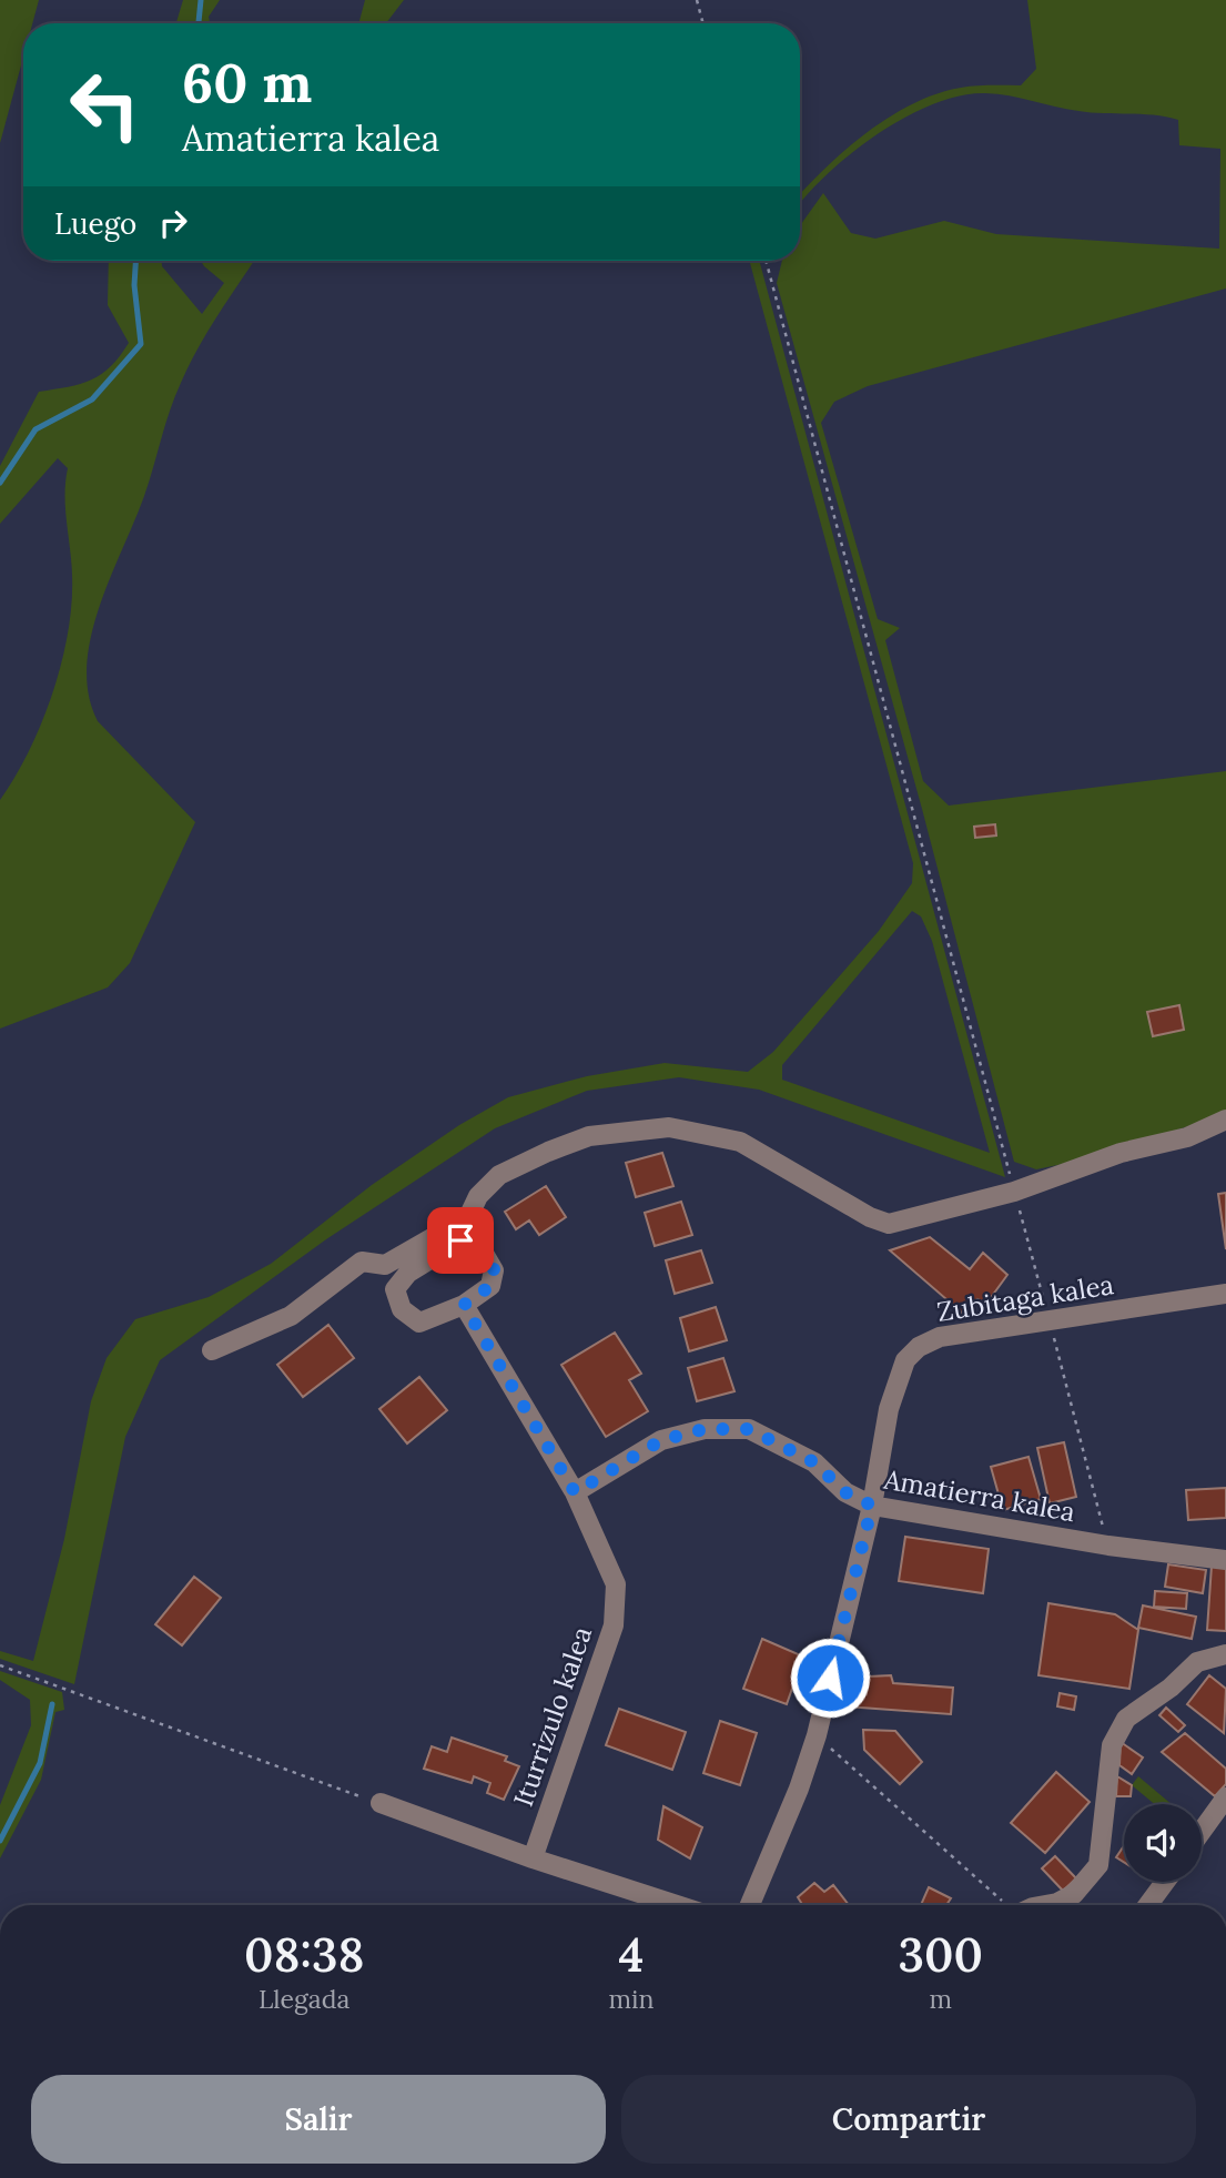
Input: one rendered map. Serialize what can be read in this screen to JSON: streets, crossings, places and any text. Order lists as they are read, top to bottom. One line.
{"streets":{"street":["Zubitaga kalea","Amatierra kalea","Iturrizulo kalea"]},"crossings":[["Zubitaga kalea","Amatierra kalea"],["Amatierra kalea","Iturrizulo kalea"]],"page":{"turn":["60 m","Amatierra kalea"],"then":"Luego","eta":["08:38","Llegada","4","min","300","m"],"buttons":["Salir","Compartir"]}}
